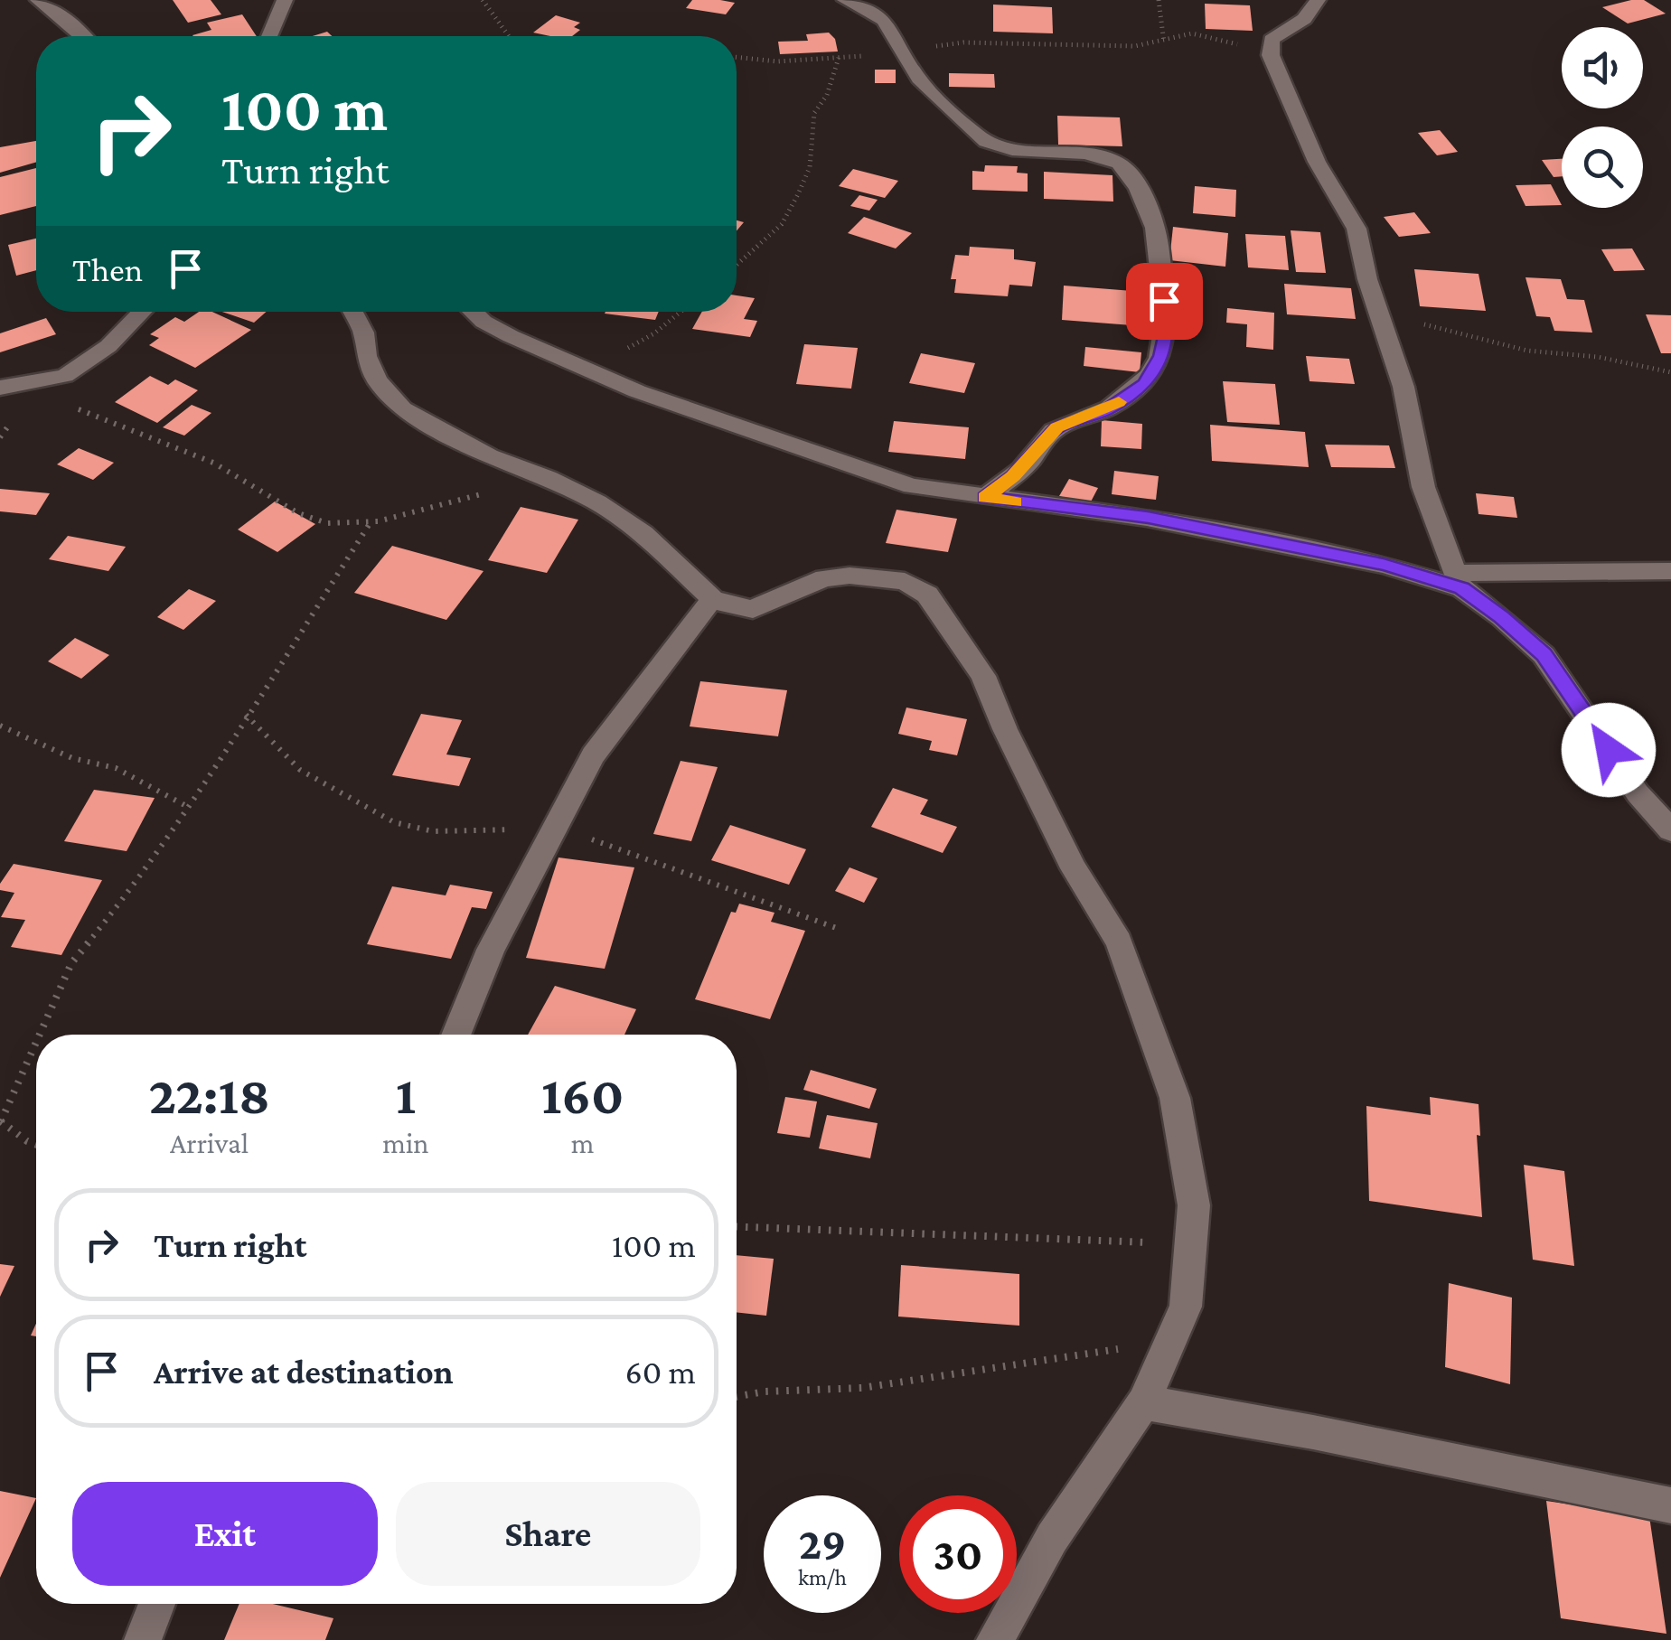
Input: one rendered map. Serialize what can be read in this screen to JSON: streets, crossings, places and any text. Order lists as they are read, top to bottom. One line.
{"page":{"turn":["100 m","Turn right"],"then":"Then","eta":["22:18","Arrival","1","min","160","m"],"list":[{"name":"Turn right","value":"100 m"},{"name":"Arrive at destination","value":"60 m"}],"buttons":["Exit","Share"],"speed":"29 km/h","limit":"30"}}
